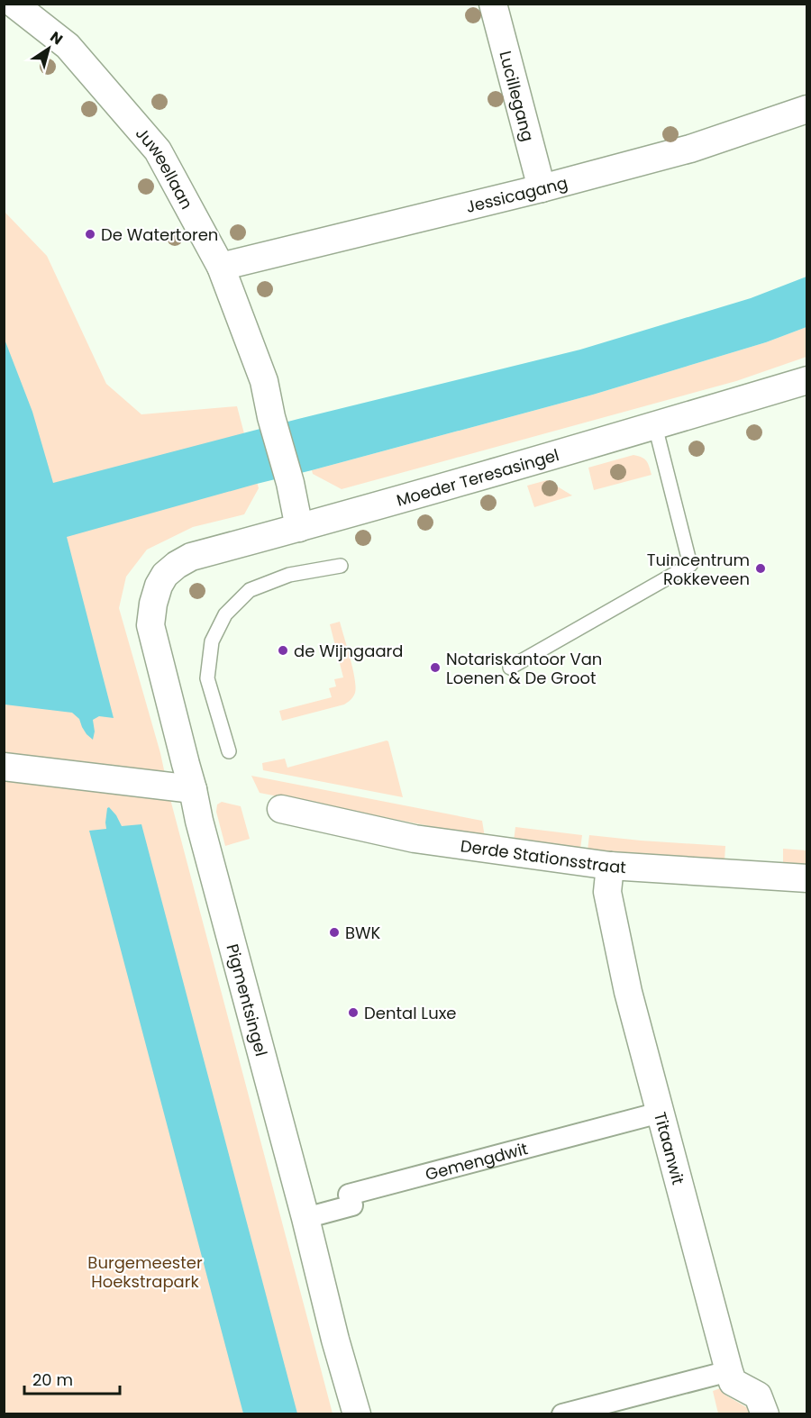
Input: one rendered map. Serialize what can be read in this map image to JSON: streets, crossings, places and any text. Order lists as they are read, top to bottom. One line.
{"streets":{"street":["Lucillegang","Juweellaan","Jessicagang","Moeder Teresasingel","Derde Stationsstraat","Pigmentsingel","Titaanwit","Gemengdwit"]},"crossings":[["Lucillegang","Jessicagang"],["Juweellaan","Jessicagang"],["Juweellaan","Moeder Teresasingel"],["Moeder Teresasingel","Pigmentsingel"],["Derde Stationsstraat","Titaanwit"],["Pigmentsingel","Gemengdwit"],["Titaanwit","Gemengdwit"]],"parks":["Burgemeester Hoekstrapark"],"places":["De Watertoren","Tuincentrum Rokkeveen","de Wijngaard","Notariskantoor Van Loenen & De Groot","BWK","Dental Luxe"],"scale_bar":"20 m","north":"top right"}
